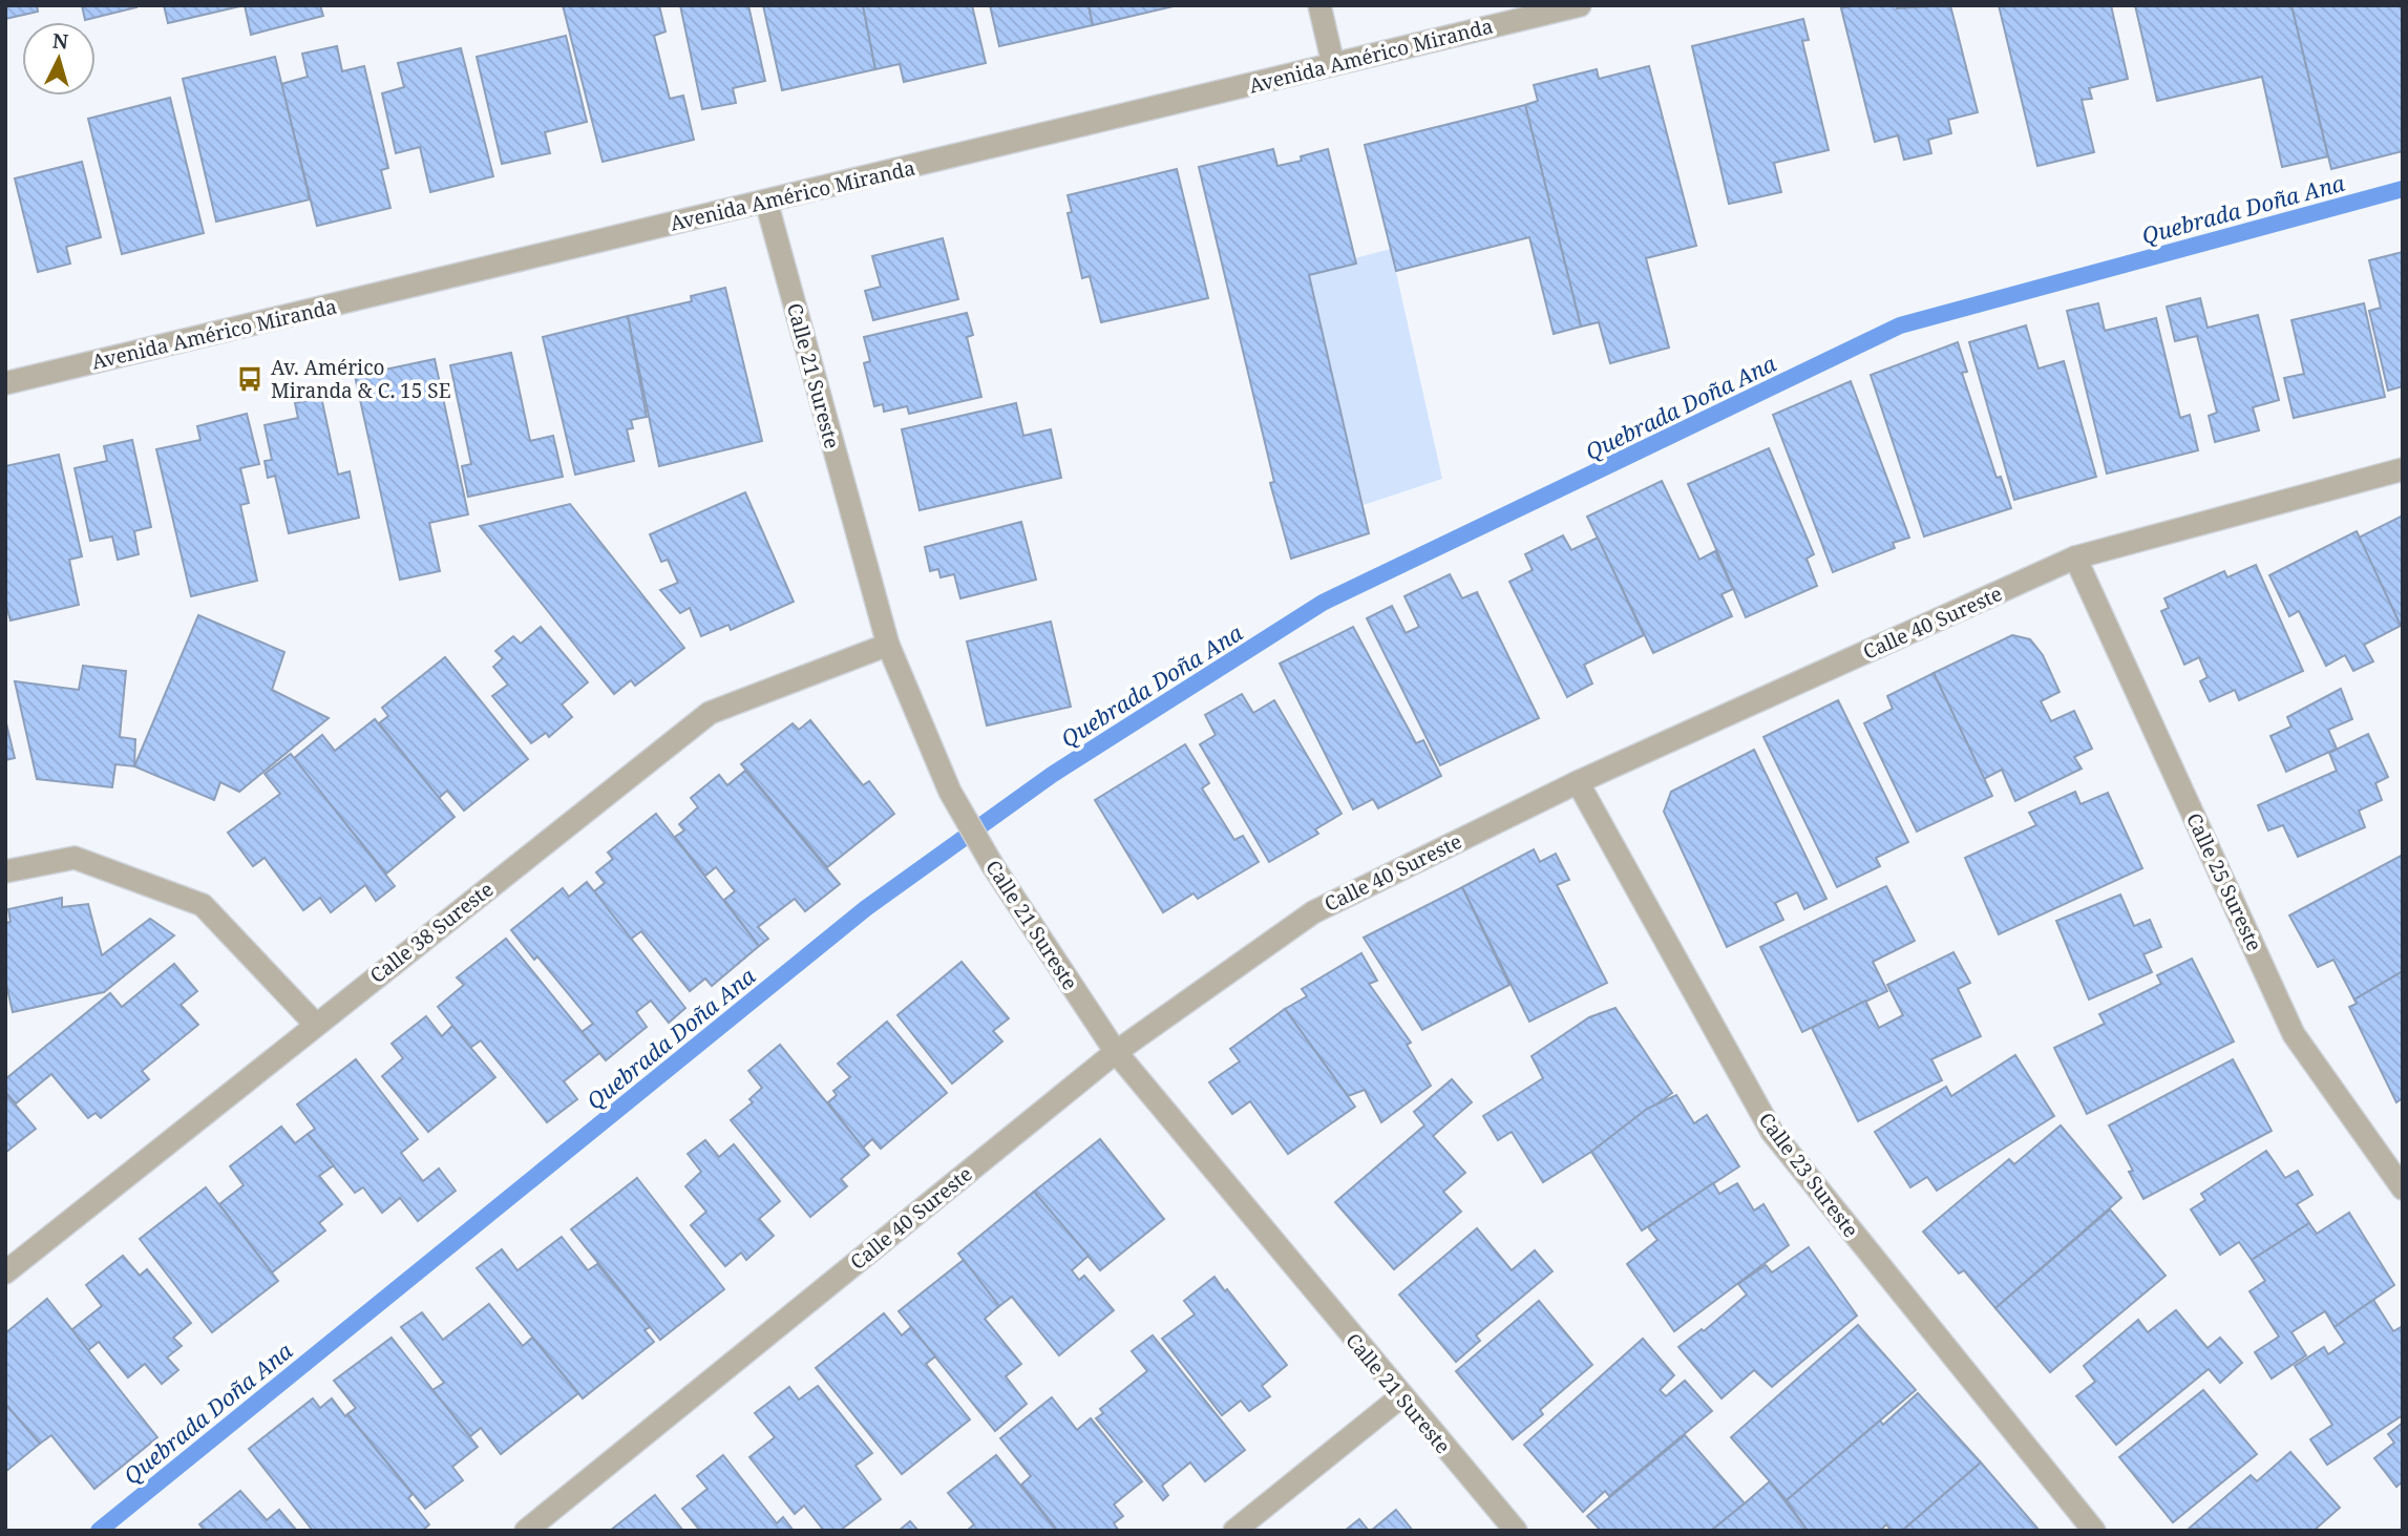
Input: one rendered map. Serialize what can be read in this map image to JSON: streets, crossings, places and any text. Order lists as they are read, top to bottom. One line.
{"streets":{"street":["Avenida Américo Miranda","Calle 21 Sureste","Calle 40 Sureste","Calle 25 Sureste","Calle 38 Sureste","Calle 23 Sureste"]},"crossings":[["Avenida Américo Miranda","Calle 21 Sureste"],["Calle 21 Sureste","Calle 40 Sureste"],["Calle 21 Sureste","Calle 38 Sureste"],["Calle 40 Sureste","Calle 25 Sureste"],["Calle 40 Sureste","Calle 23 Sureste"]],"water":["Quebrada Doña Ana"],"places":{"bus stop":["Av. Américo Miranda & C. 15 SE"]},"north":"top"}
